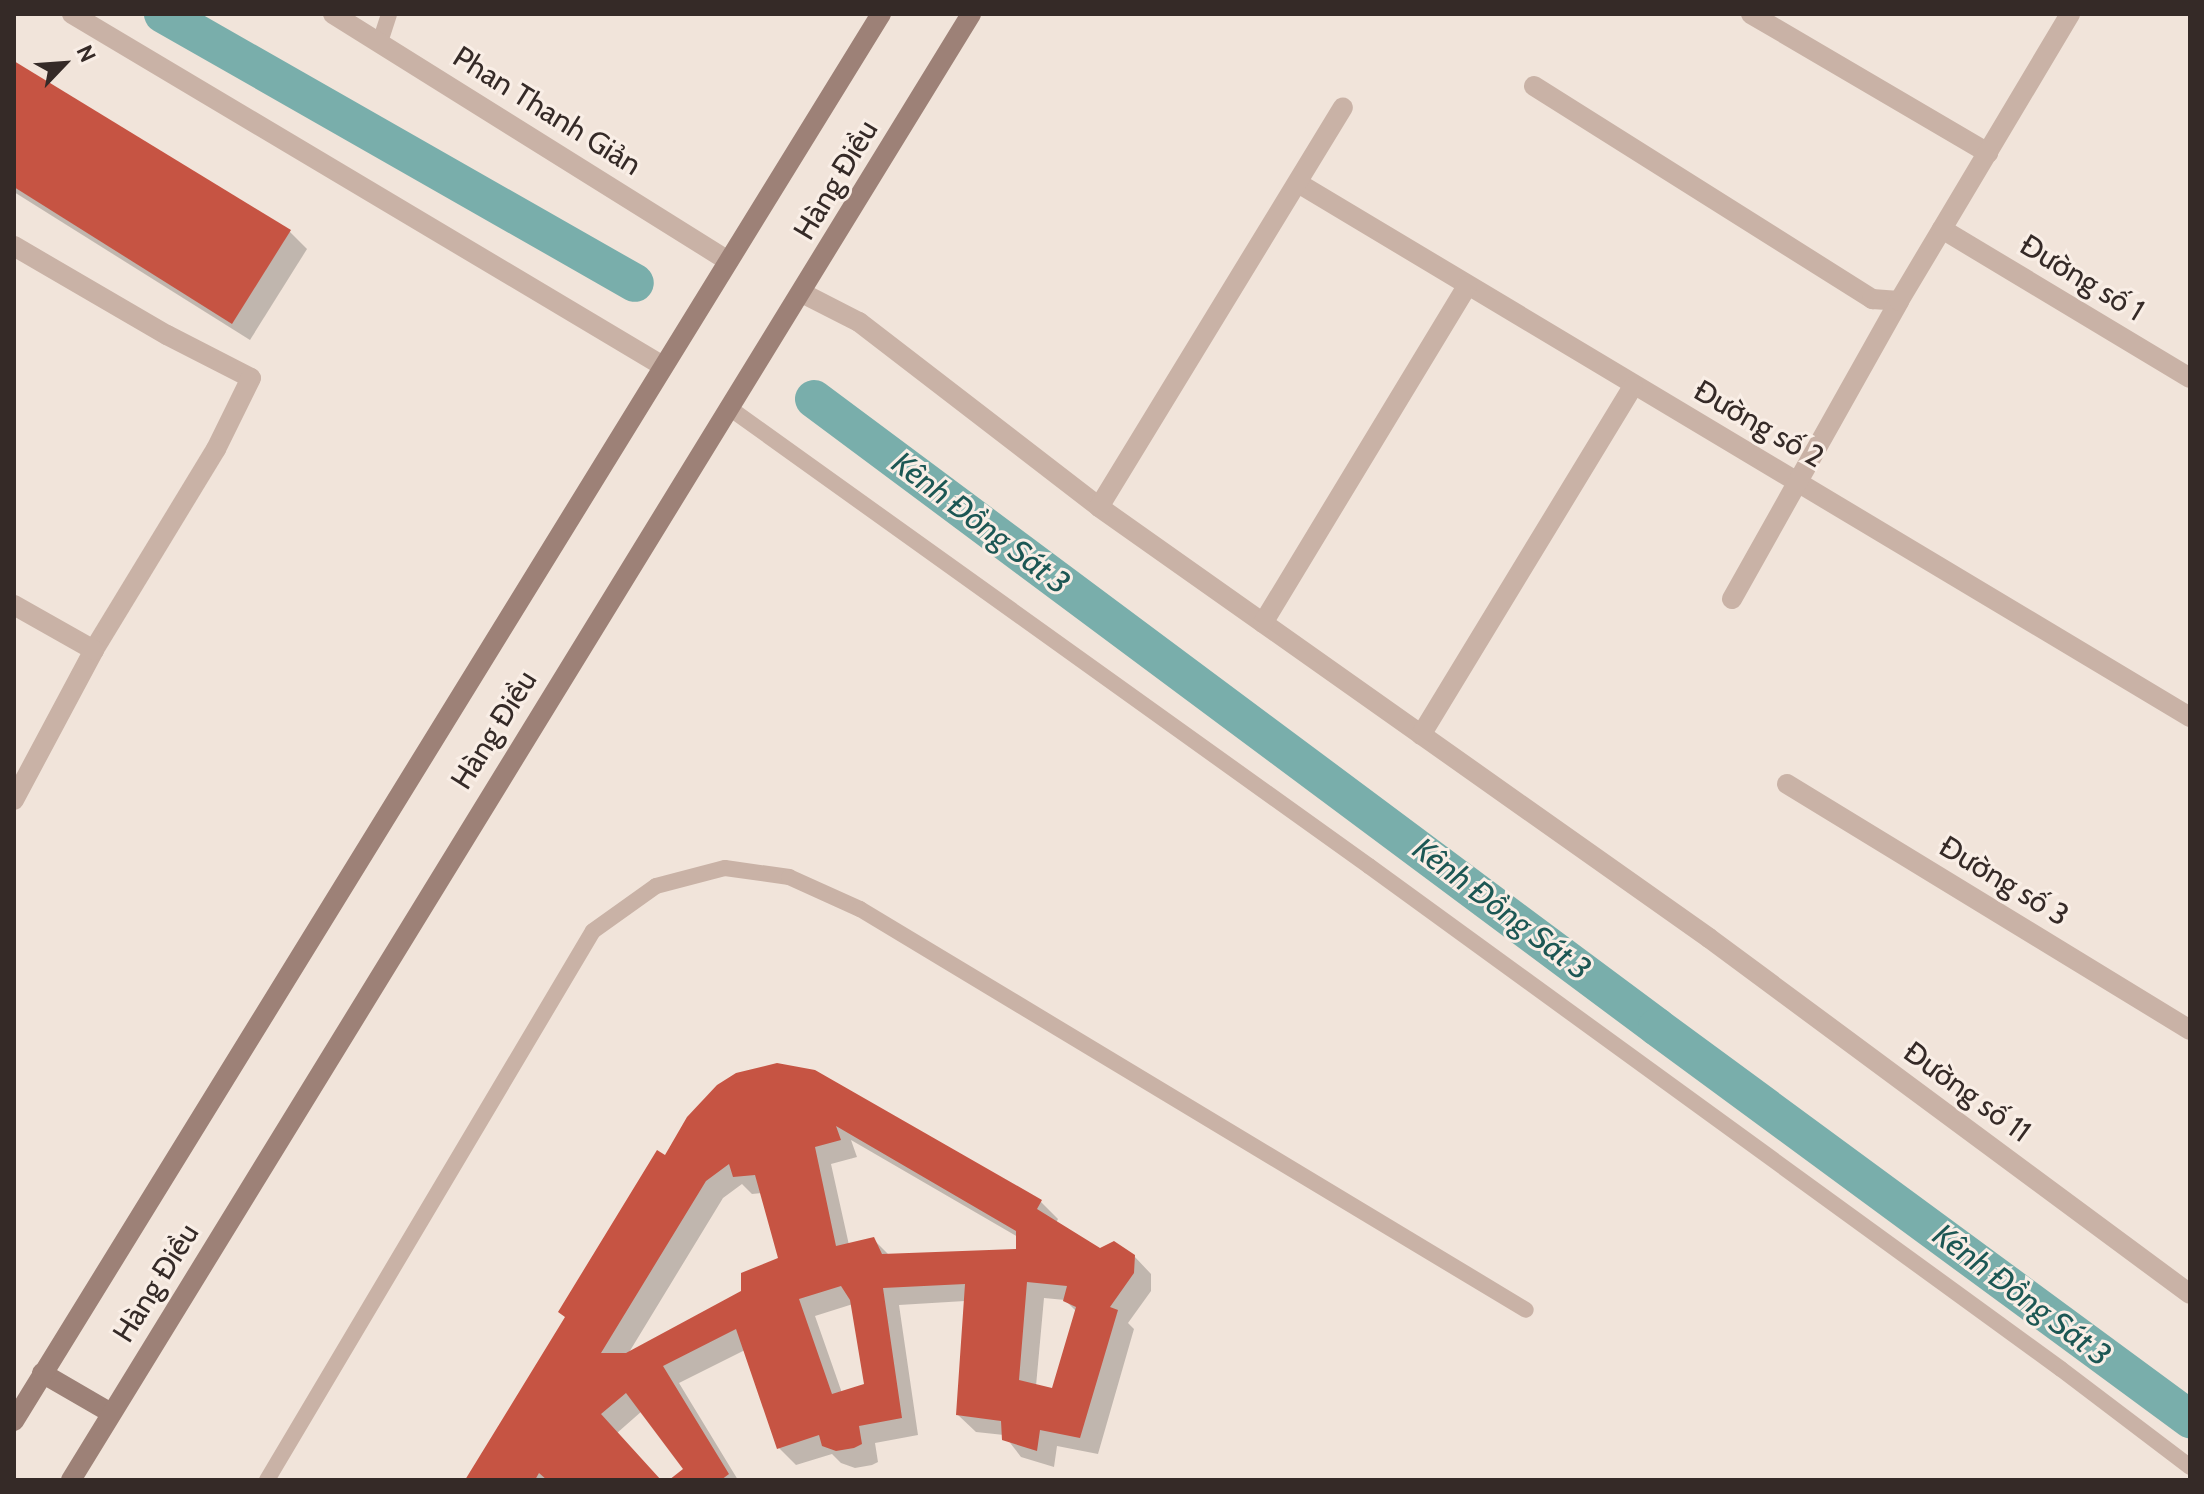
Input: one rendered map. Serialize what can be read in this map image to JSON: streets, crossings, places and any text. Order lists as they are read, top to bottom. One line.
{"streets":{"main road":["Hàng Điều"],"street":["Phan Thanh Giản","Đường số 1","Đường số 2","Đường số 3","Đường số 11"]},"crossings":[["Phan Thanh Giản","Hàng Điều"],["Hàng Điều","Đường số 11"]],"water":["Kênh Đồng Sát 3"],"north":"top right"}
